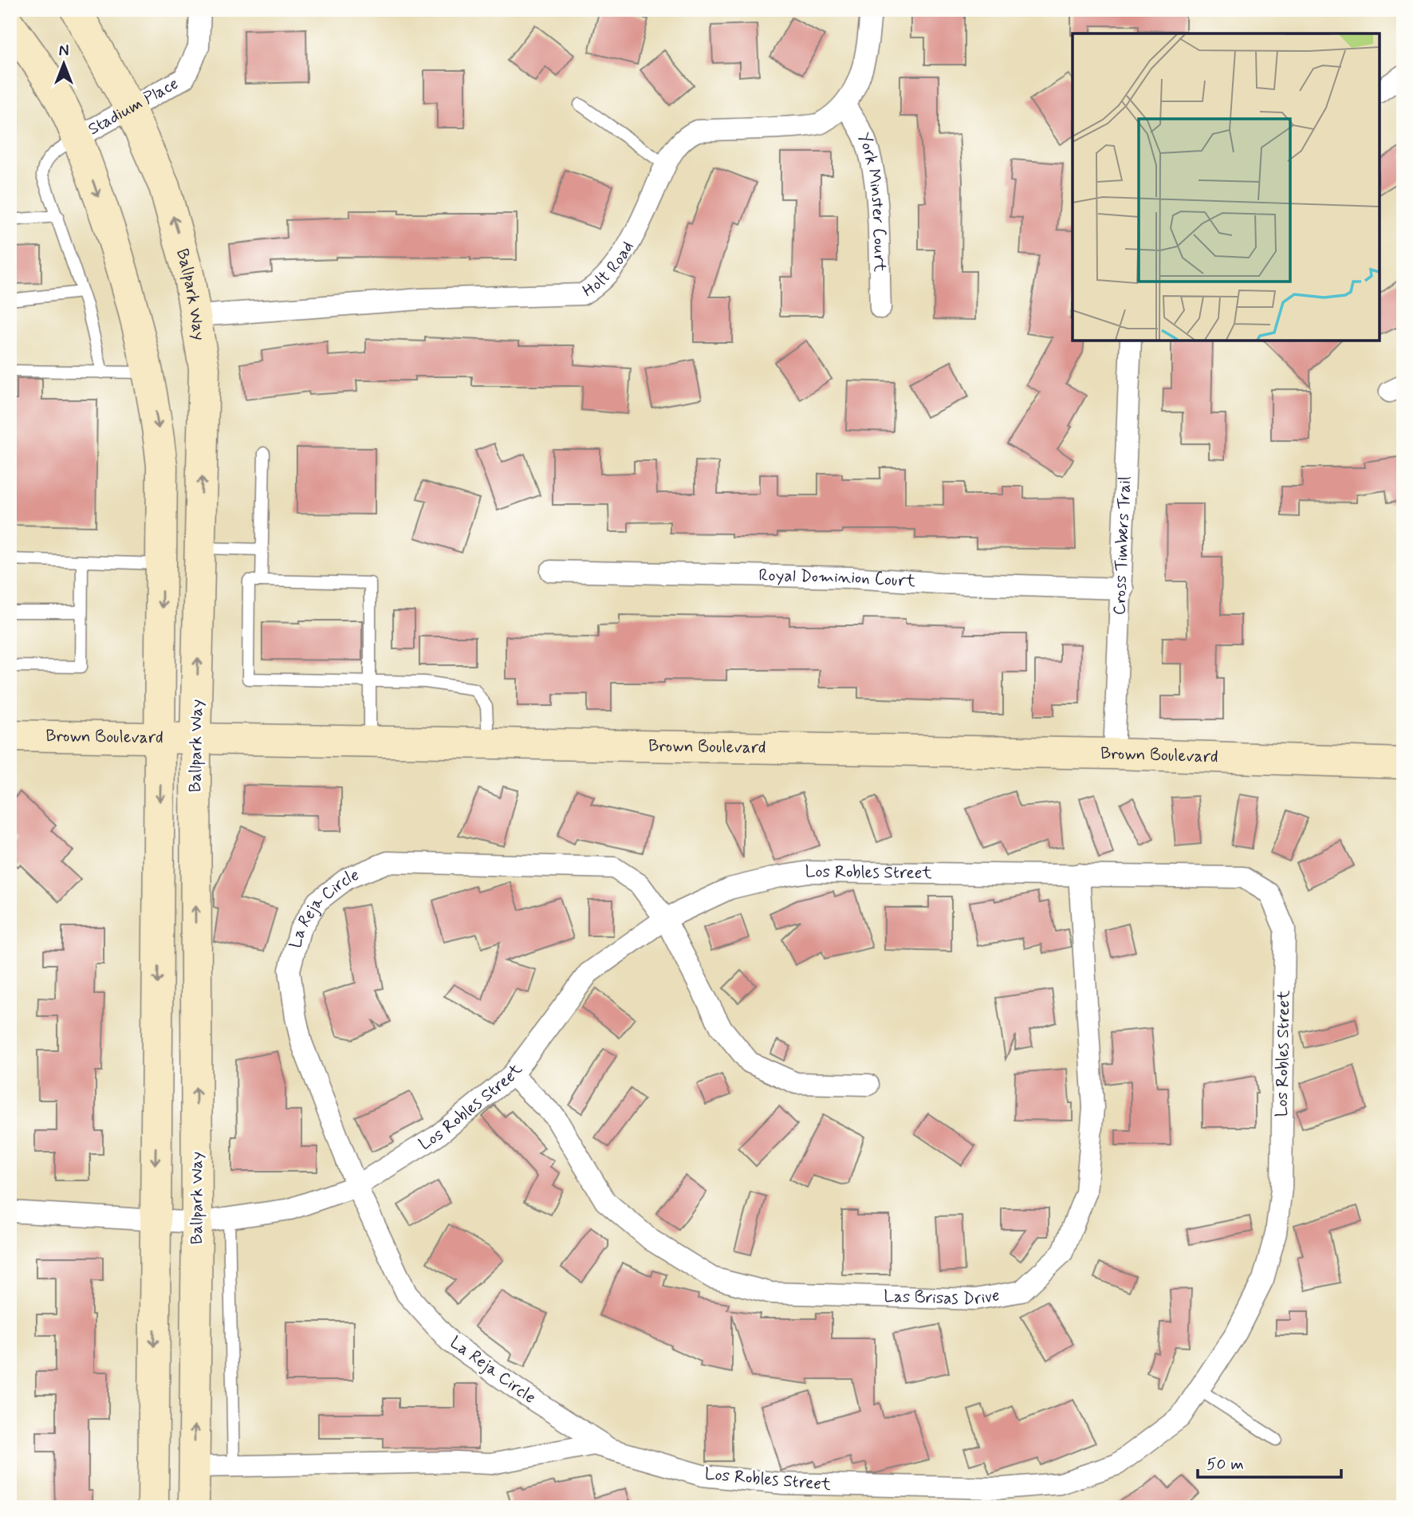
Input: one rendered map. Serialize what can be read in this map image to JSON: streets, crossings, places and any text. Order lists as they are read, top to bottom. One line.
{"streets":{"main road":["Ballpark Way","Brown Boulevard"],"street":["Stadium Place","York Minster Court","Holt Road","Cross Timbers Trail","Royal Dominion Court","Los Robles Street","La Reja Circle","Las Brisas Drive"]},"crossings":[["Stadium Place","Ballpark Way"],["York Minster Court","Holt Road"],["Holt Road","Ballpark Way"],["Ballpark Way","Brown Boulevard"],["Ballpark Way","Los Robles Street"],["Cross Timbers Trail","Royal Dominion Court"],["Cross Timbers Trail","Brown Boulevard"],["Los Robles Street","La Reja Circle"],["Los Robles Street","Las Brisas Drive"]],"scale_bar":"50 m","north":"top"}
